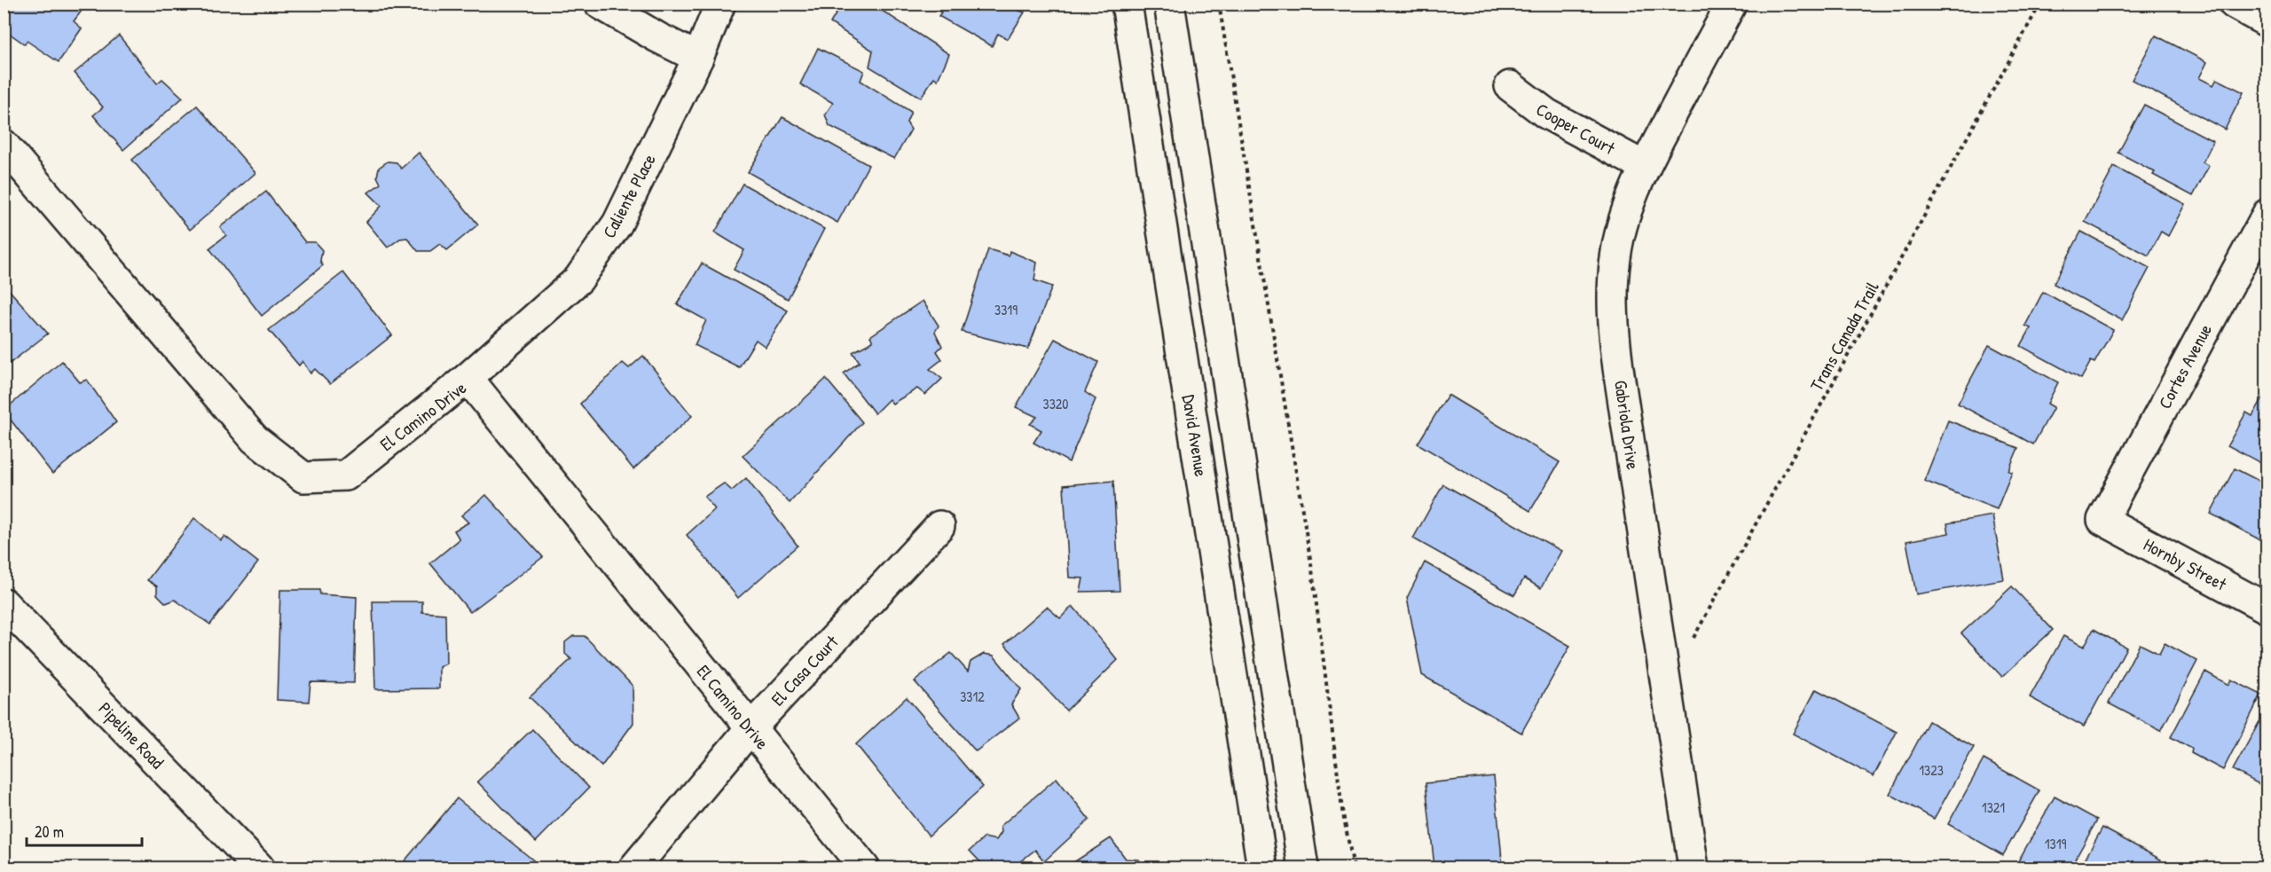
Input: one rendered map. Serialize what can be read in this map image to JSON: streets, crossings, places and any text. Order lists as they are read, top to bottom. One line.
{"streets":{"street":["Cooper Court","Caliente Place","Cortes Avenue","El Camino Drive","Gabriola Drive","David Avenue","Hornby Street","El Casa Court","Pipeline Road"],"path":["Trans Canada Trail"]},"crossings":[["Cooper Court","Gabriola Drive"],["Caliente Place","El Camino Drive"],["Trans Canada Trail","Gabriola Drive"],["Cortes Avenue","Hornby Street"],["El Camino Drive","El Casa Court"]],"house_numbers":["3319","3320","3312","1323","1321","1319"],"scale_bar":"20 m"}
